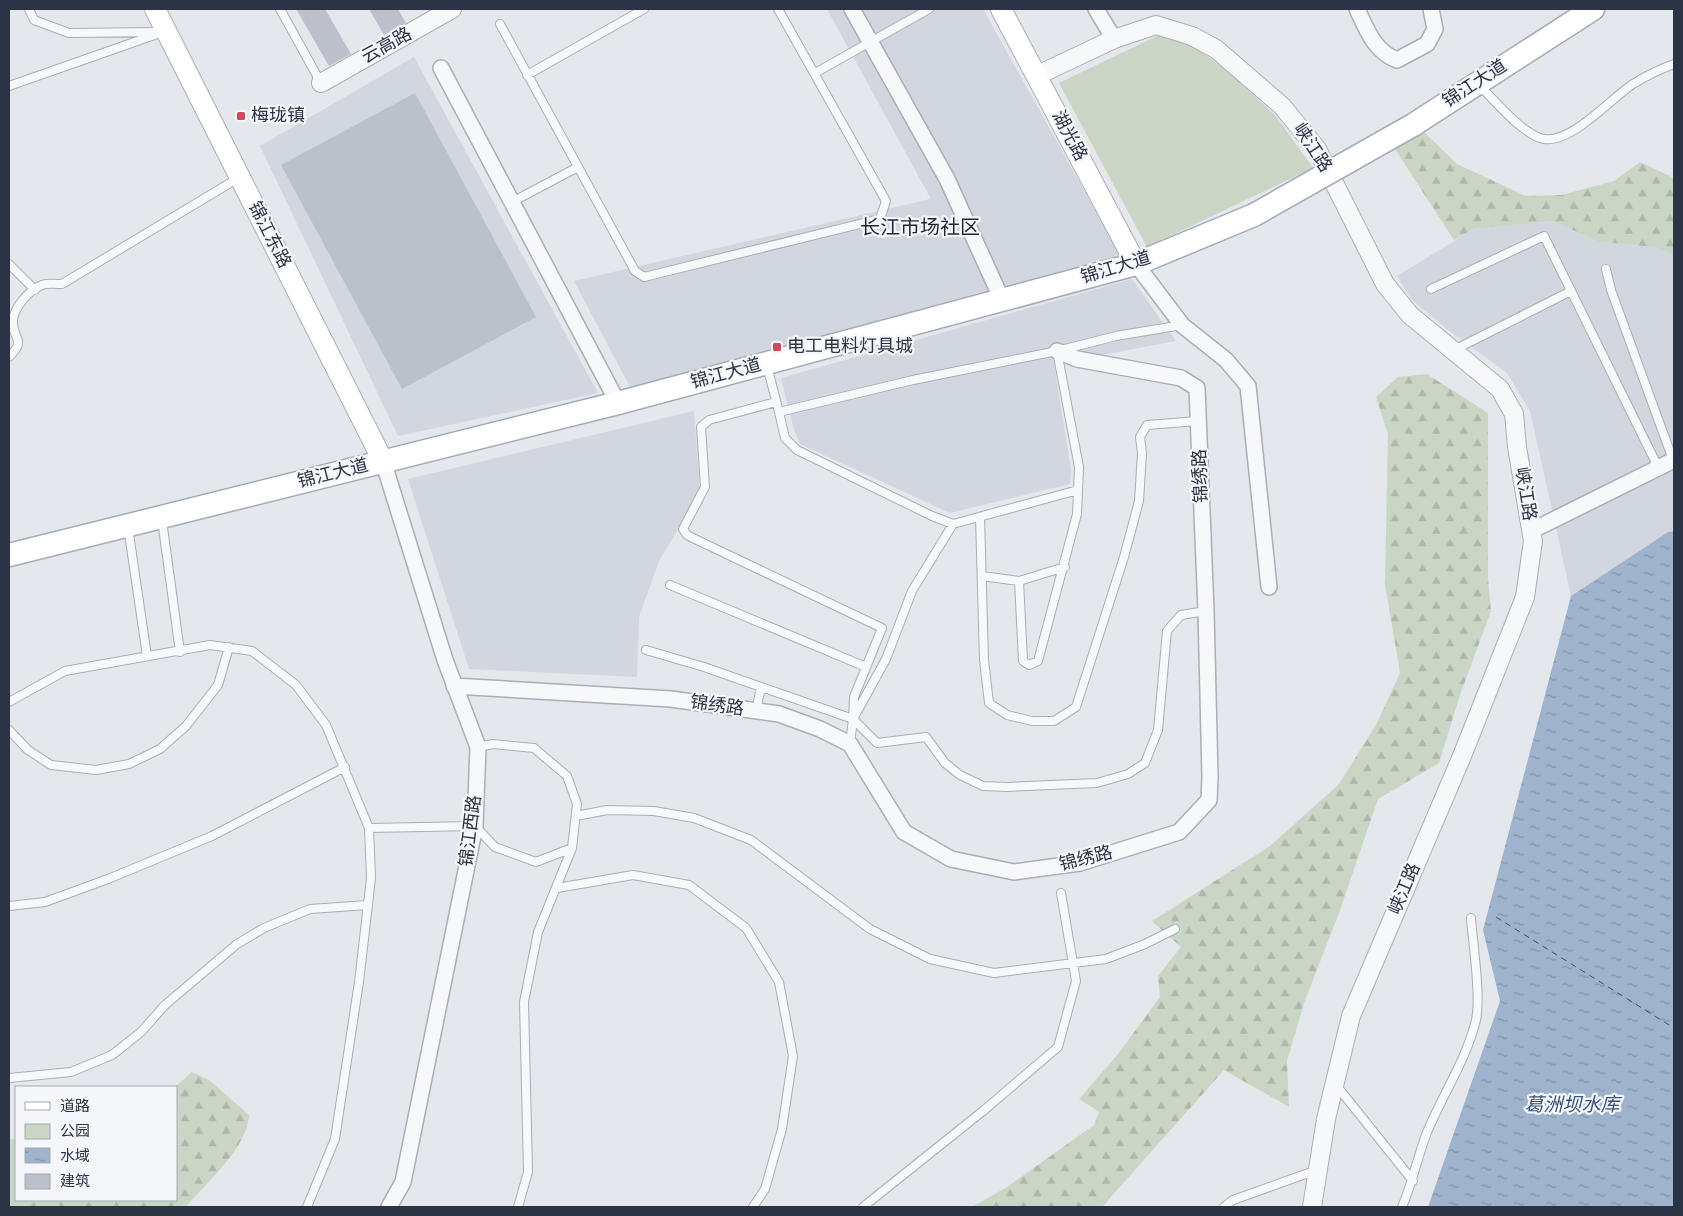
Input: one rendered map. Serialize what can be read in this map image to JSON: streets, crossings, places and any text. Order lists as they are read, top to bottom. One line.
{"streets":{"main road":["锦江大道","湖光路","锦江东路"],"street":["云高路","峡江路","锦绣路","锦江西路"]},"crossings":[["锦江大道","湖光路"],["锦江大道","锦江东路"],["锦江大道","锦江西路"],["湖光路","峡江路"],["锦江东路","锦江西路"],["锦绣路","锦江西路"]],"districts":["长江市场社区"],"water":["葛洲坝水库"],"places":{"transit":["梅珑镇","电工电料灯具城"]},"legend":["道路","公园","水域","建筑"]}
